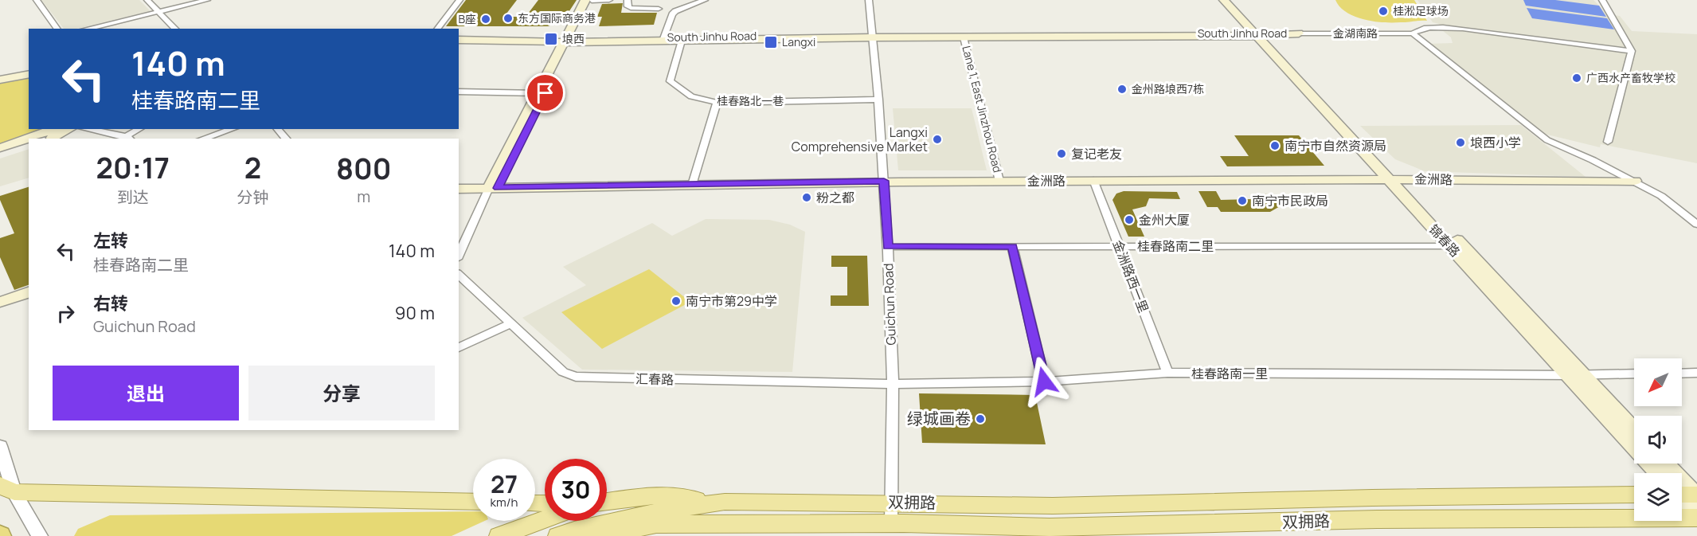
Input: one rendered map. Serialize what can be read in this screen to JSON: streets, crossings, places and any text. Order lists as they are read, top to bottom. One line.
{"streets":{"main road":["South Jinhu Road","金洲路","锦春路","双拥路"],"street":["金湖南路","桂春路北一巷","Lane 1, East Jinzhou Road","桂春路南二里","金洲路西一里","Guichun Road","桂春路南一里","汇春路"]},"crossings":[["South Jinhu Road","金湖南路"],["South Jinhu Road","桂春路北一巷"],["South Jinhu Road","Lane 1, East Jinzhou Road"],["South Jinhu Road","锦春路"],["South Jinhu Road","Guichun Road"],["桂春路北一巷","Guichun Road"],["Lane 1, East Jinzhou Road","金洲路"],["金洲路","锦春路"],["金洲路","金洲路西一里"],["金洲路","Guichun Road"],["锦春路","桂春路南二里"],["锦春路","桂春路南一里"],["锦春路","双拥路"],["桂春路南二里","金洲路西一里"],["桂春路南二里","Guichun Road"],["金洲路西一里","桂春路南一里"],["Guichun Road","桂春路南一里"],["Guichun Road","汇春路"],["Guichun Road","双拥路"],["桂春路南一里","汇春路"]],"places":{"other":["桂淞足球场","东方国际商务港","B座","广西水产畜牧学校","金州路埌西7栋","Langxi Comprehensive Market","埌西小学","南宁市自然资源局","复记老友","粉之都","南宁市民政局","金州大厦","南宁市第29中学","绿城画卷"],"transit":["埌西","Langxi"]},"north":"bottom left","page":{"turn":["140 m","桂春路南二里"],"eta":["20:17","到达","2","分钟","800","m"],"list":[{"name":"左转","note":"桂春路南二里","value":"140 m"},{"name":"右转","note":"Guichun Road","value":"90 m"}],"buttons":["退出","分享"],"speed":"27 km/h","limit":"30"}}
